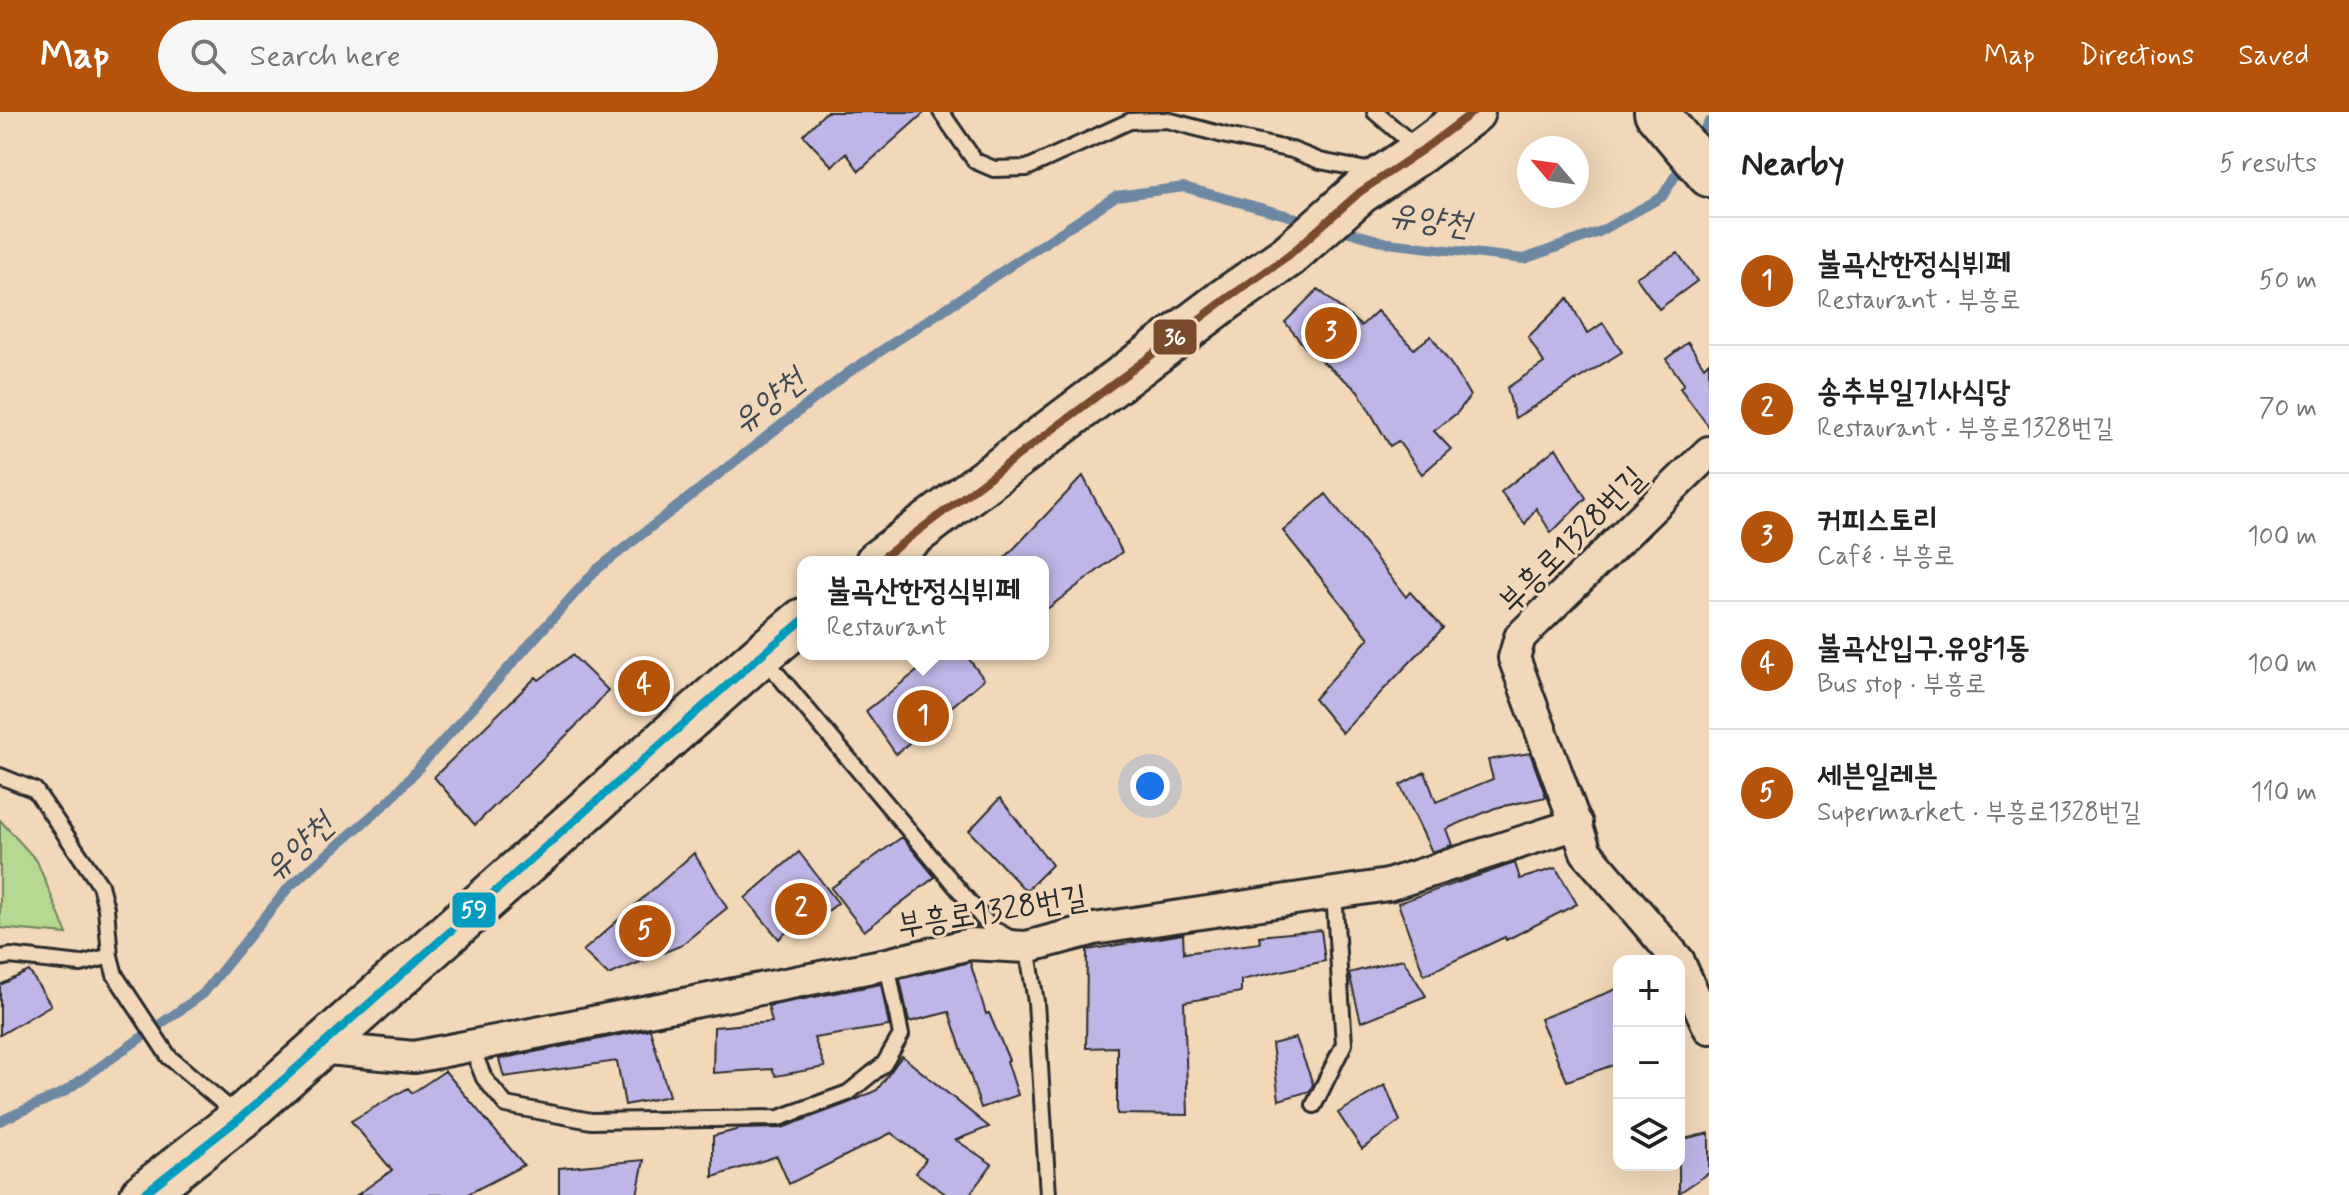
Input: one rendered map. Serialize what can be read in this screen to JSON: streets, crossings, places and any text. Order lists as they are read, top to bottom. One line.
{"streets":{"street":["부흥로1328번길"]},"water":["유양천"],"lines":["transit line 36","transit line 59"],"north":"top left","page":{"header":"Map","search":"Search here","nav":["Map","Directions","Saved"],"heading":["Nearby","5 results"],"list":[{"mark":"1","name":"불곡산한정식뷔페","note":"Restaurant · 부흥로","value":"50 m"},{"mark":"2","name":"송추부일기사식당","note":"Restaurant · 부흥로1328번길","value":"70 m"},{"mark":"3","name":"커피스토리","note":"Café · 부흥로","value":"100 m"},{"mark":"4","name":"불곡산입구.유양1동","note":"Bus stop · 부흥로","value":"100 m"},{"mark":"5","name":"세븐일레븐","note":"Supermarket · 부흥로1328번길","value":"110 m"}],"pins":["3","4","1","2","5"],"popup":["불곡산한정식뷔페","Restaurant"],"map_buttons":["+","−"]}}
